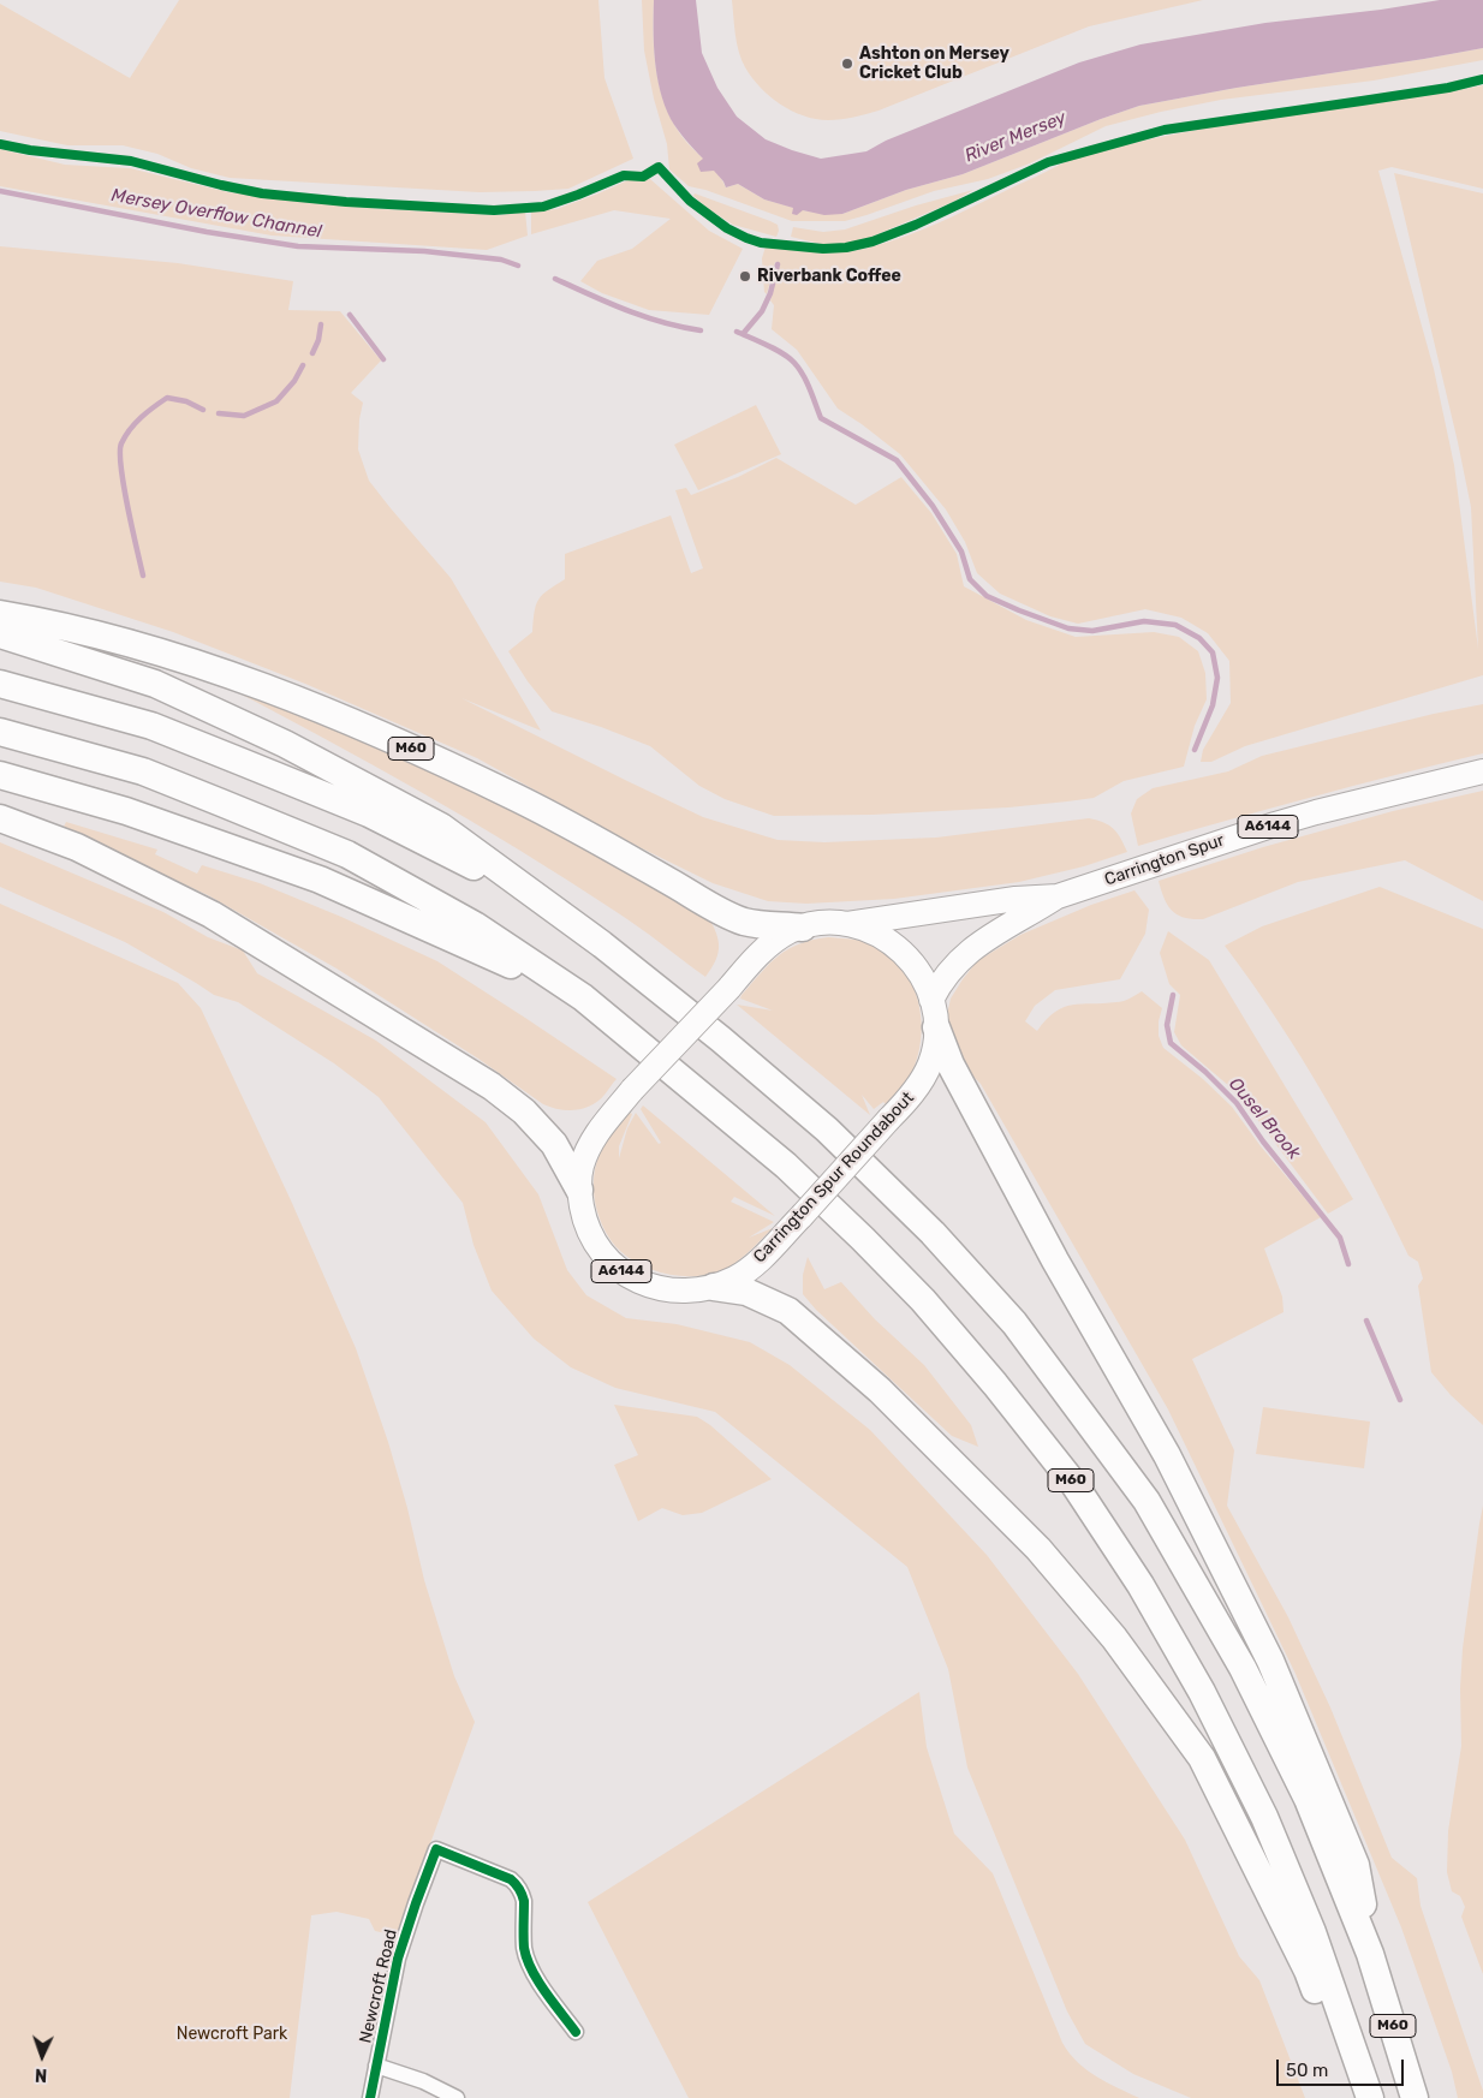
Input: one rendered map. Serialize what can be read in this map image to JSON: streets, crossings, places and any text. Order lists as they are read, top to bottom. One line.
{"streets":{"highway":["M60"],"main road":["A6144","Carrington Spur","Carrington Spur Roundabout"],"street":["Newcroft Road"]},"crossings":[["M60","Carrington Spur Roundabout"],["Carrington Spur","Carrington Spur Roundabout"]],"water":["River Mersey","Mersey Overflow Channel","Ousel Brook"],"parks":["Newcroft Park"],"places":["Ashton on Mersey Cricket Club","Riverbank Coffee"],"scale_bar":"50 m","north":"bottom"}
